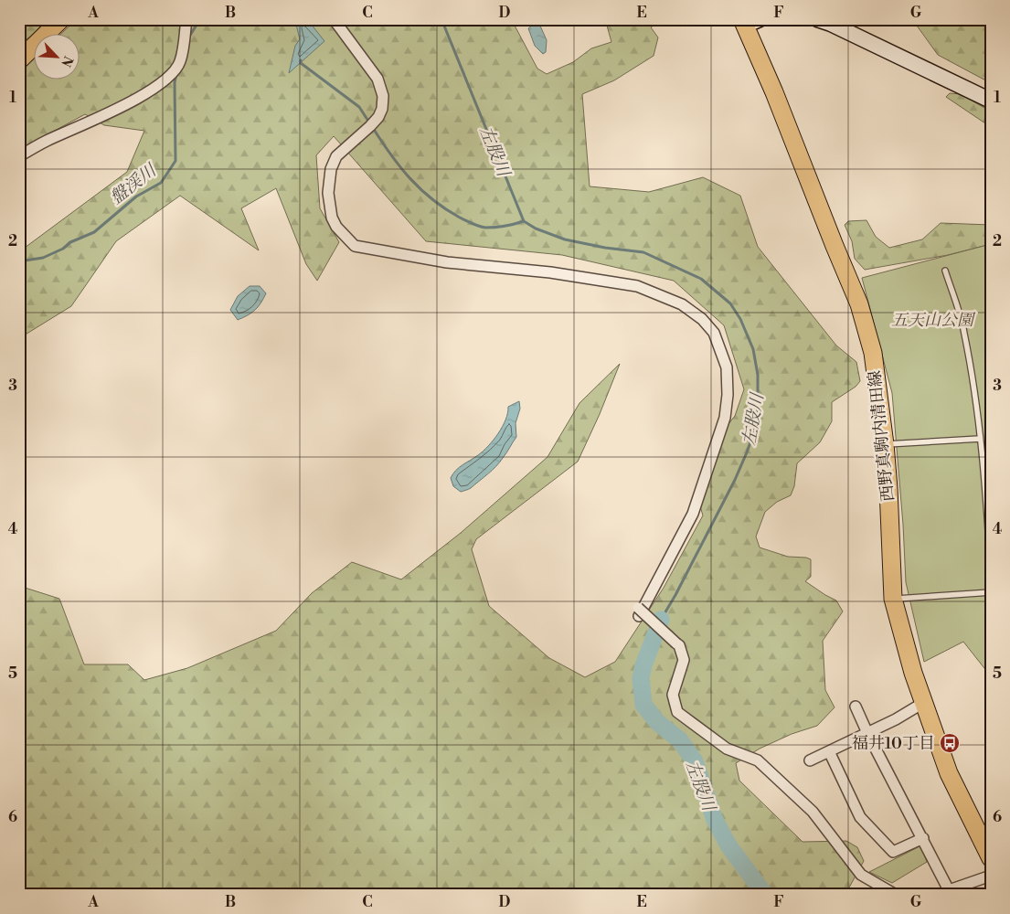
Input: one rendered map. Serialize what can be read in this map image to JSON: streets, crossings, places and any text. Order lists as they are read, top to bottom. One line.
{"streets":{"main road":["西野真駒内清田線"]},"water":["左股川","盤渓川"],"parks":["五天山公園"],"places":{"bus stop":["福井10丁目"]},"north":"bottom right","grid":{"columns":["A","B","C","D","E","F","G"],"rows":["1","2","3","4","5","6"]}}
